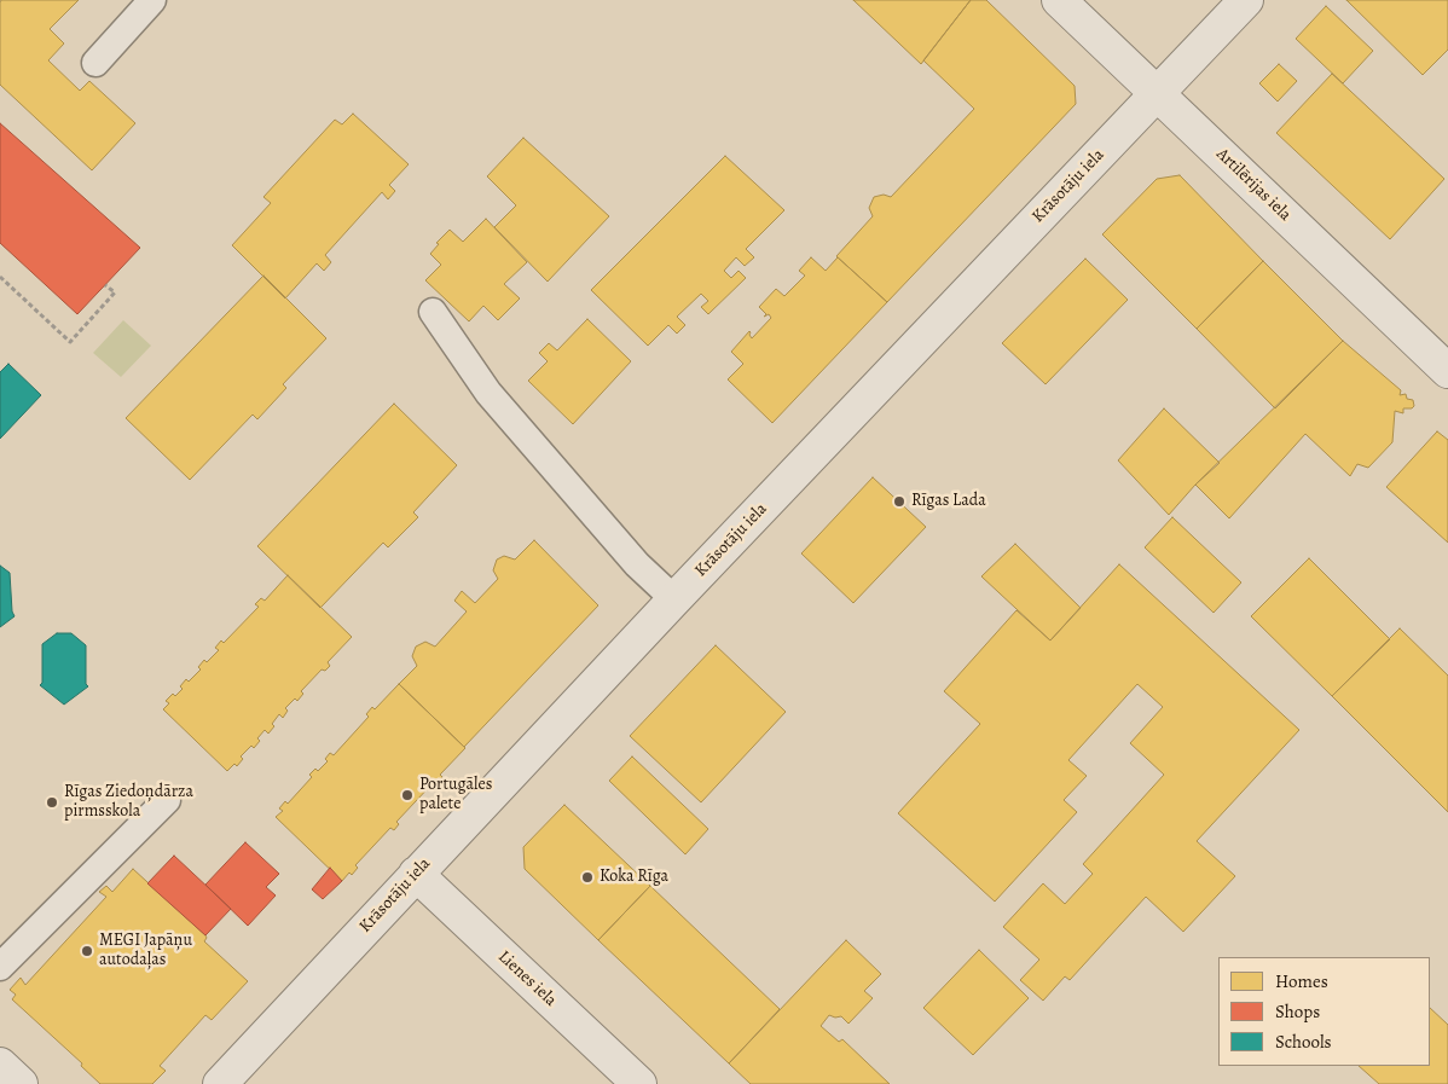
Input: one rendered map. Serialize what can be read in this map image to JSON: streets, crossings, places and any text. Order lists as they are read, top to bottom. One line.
{"streets":{"street":["Artilērijas iela","Krāsotāju iela","Lienes iela"]},"crossings":[["Artilērijas iela","Krāsotāju iela"],["Krāsotāju iela","Lienes iela"]],"places":["Rīgas Lada","Portugāles palete","Rīgas Ziedoņdārza pirmsskola","Koka Rīga","MEGI Japāņu autodaļas"],"legend":["Homes","Shops","Schools"]}
